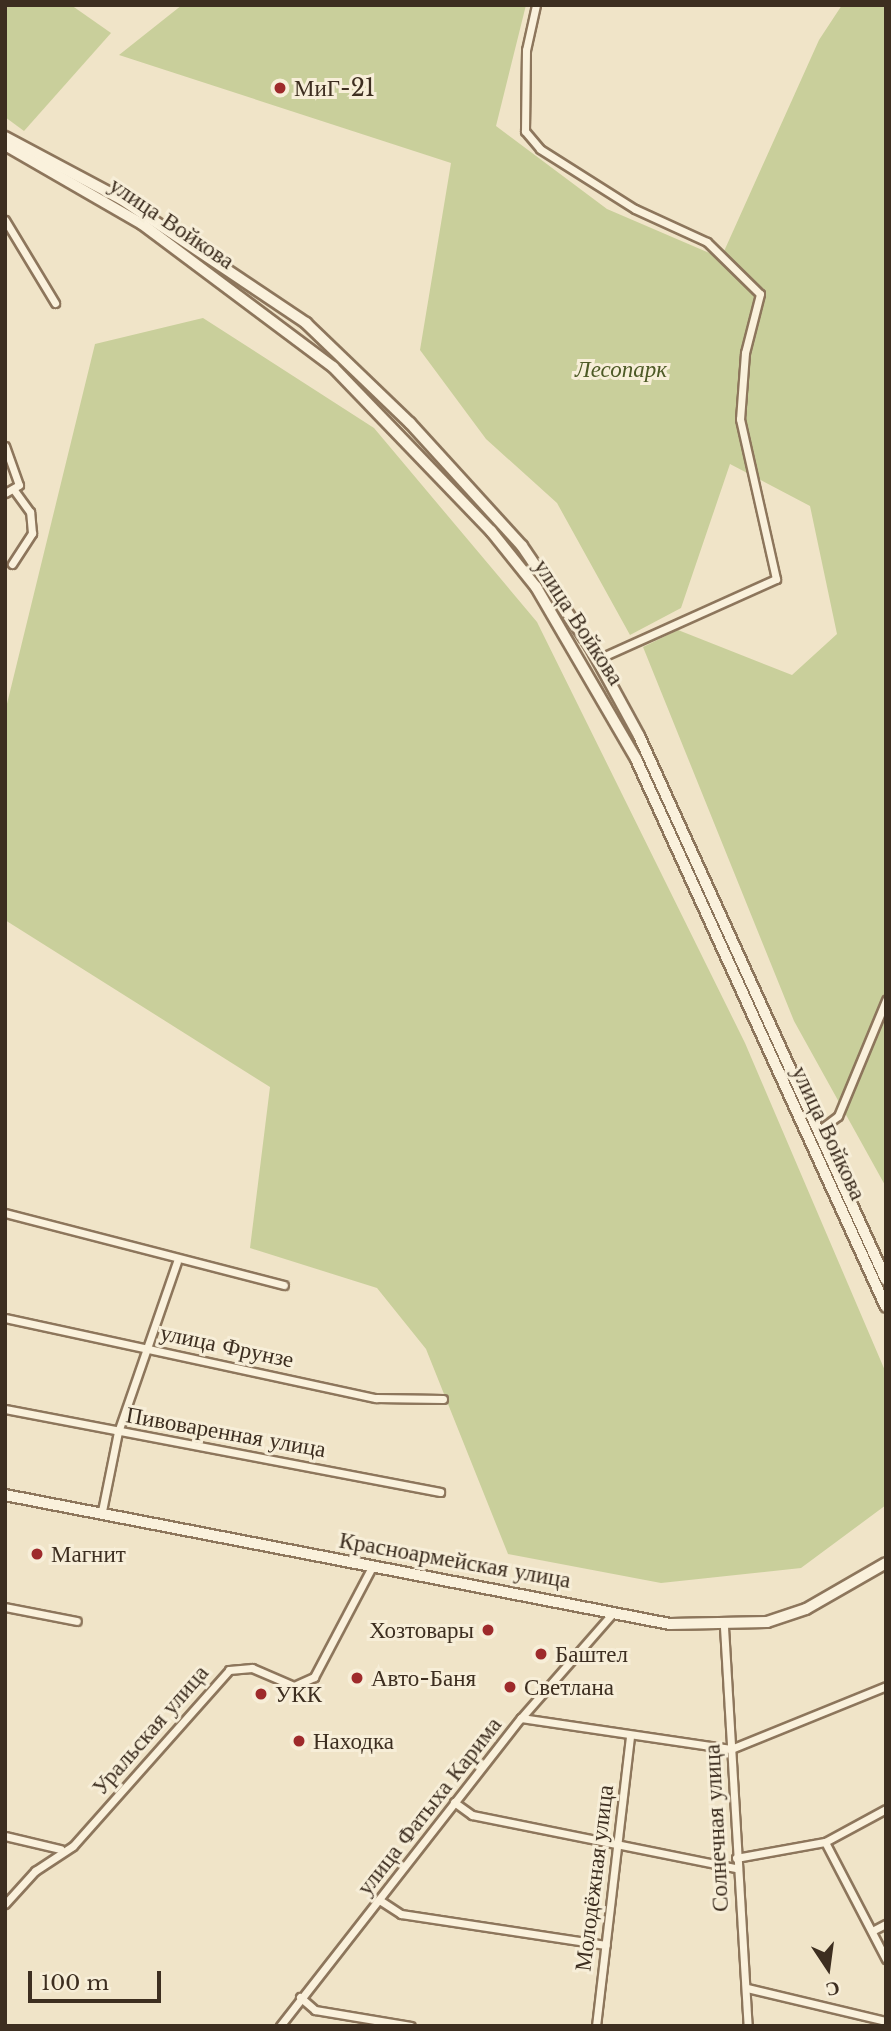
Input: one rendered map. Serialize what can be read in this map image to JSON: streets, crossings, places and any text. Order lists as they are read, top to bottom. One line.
{"streets":{"main road":["улица Войкова","Красноармейская улица"],"street":["улица Фрунзе","Пивоваренная улица","Уральская улица","улица Фатыха Карима","Солнечная улица","Молодёжная улица"]},"crossings":[["Красноармейская улица","Уральская улица"],["Красноармейская улица","улица Фатыха Карима"],["Красноармейская улица","Солнечная улица"]],"parks":["Лесопарк"],"places":["МиГ-21","Магнит","Хозтовары","Баштел","Авто-Баня","Светлана","УКК","Находка"],"scale_bar":"100 m","north":"bottom"}
